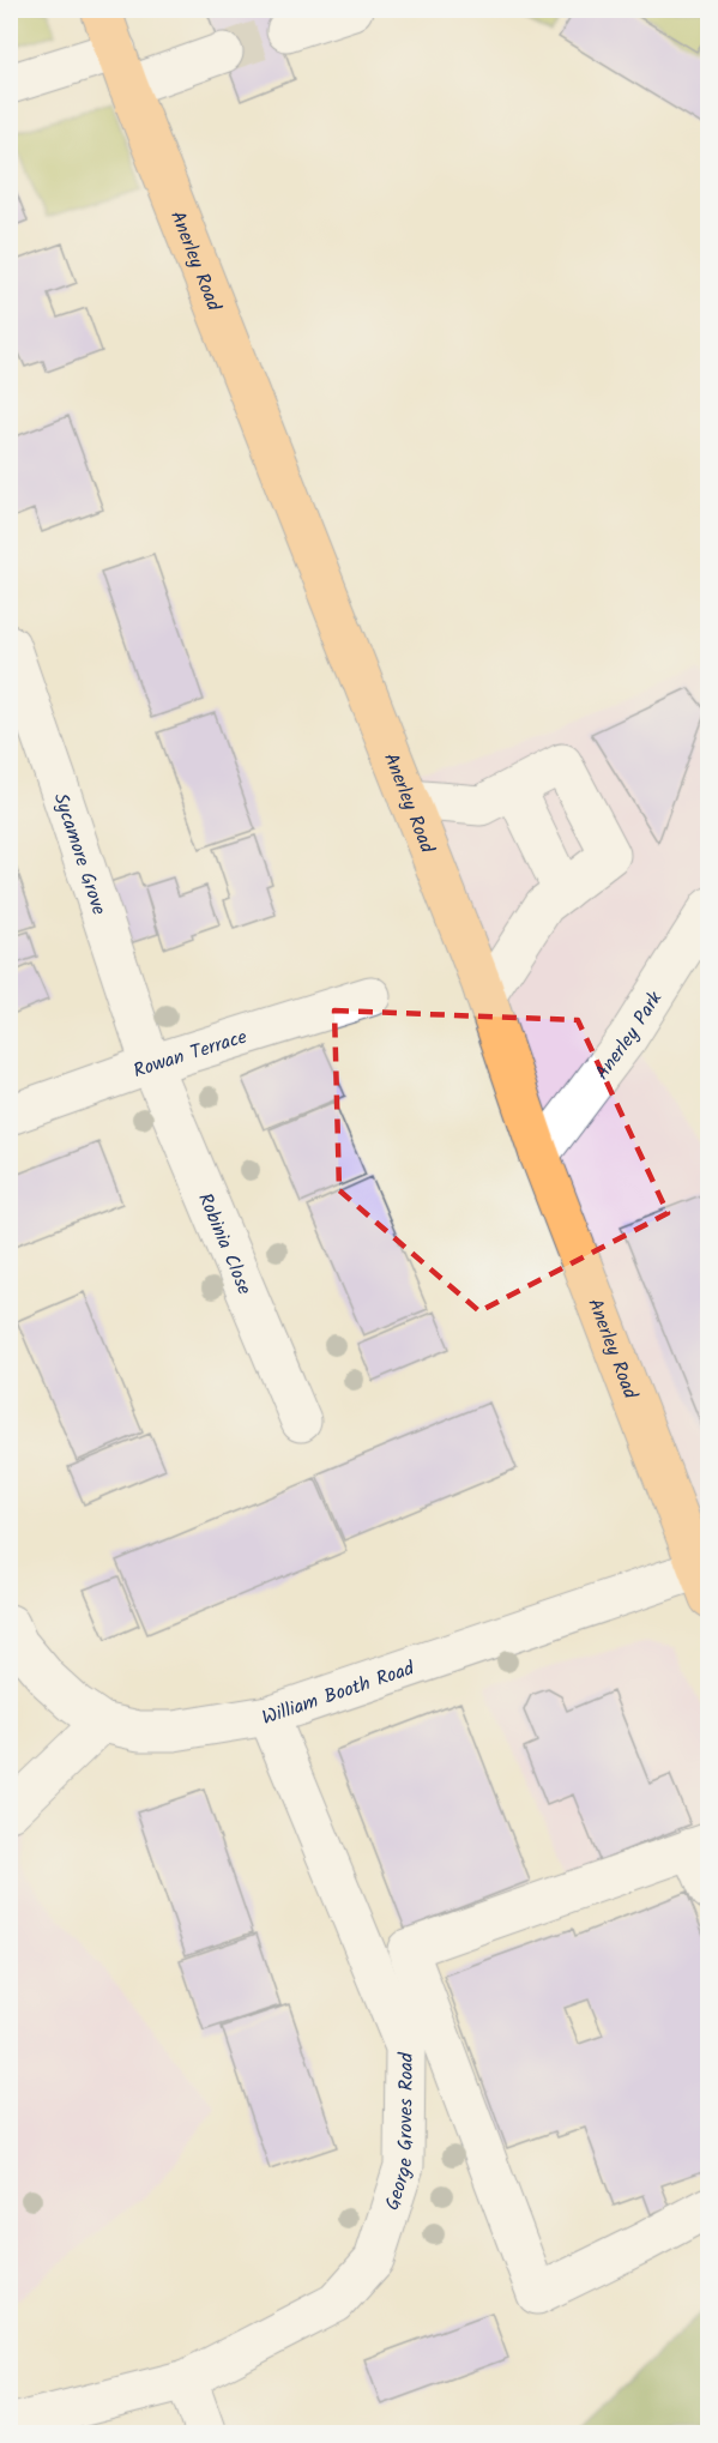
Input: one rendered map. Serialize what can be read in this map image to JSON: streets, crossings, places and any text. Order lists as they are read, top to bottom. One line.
{"streets":{"main road":["Anerley Road"],"street":["Sycamore Grove","Anerley Park","Rowan Terrace","Robinia Close","William Booth Road","George Groves Road"]},"crossings":[["Anerley Road","Anerley Park"],["Anerley Road","William Booth Road"],["Sycamore Grove","Rowan Terrace"],["Sycamore Grove","Robinia Close"],["Rowan Terrace","Robinia Close"],["William Booth Road","George Groves Road"]]}
